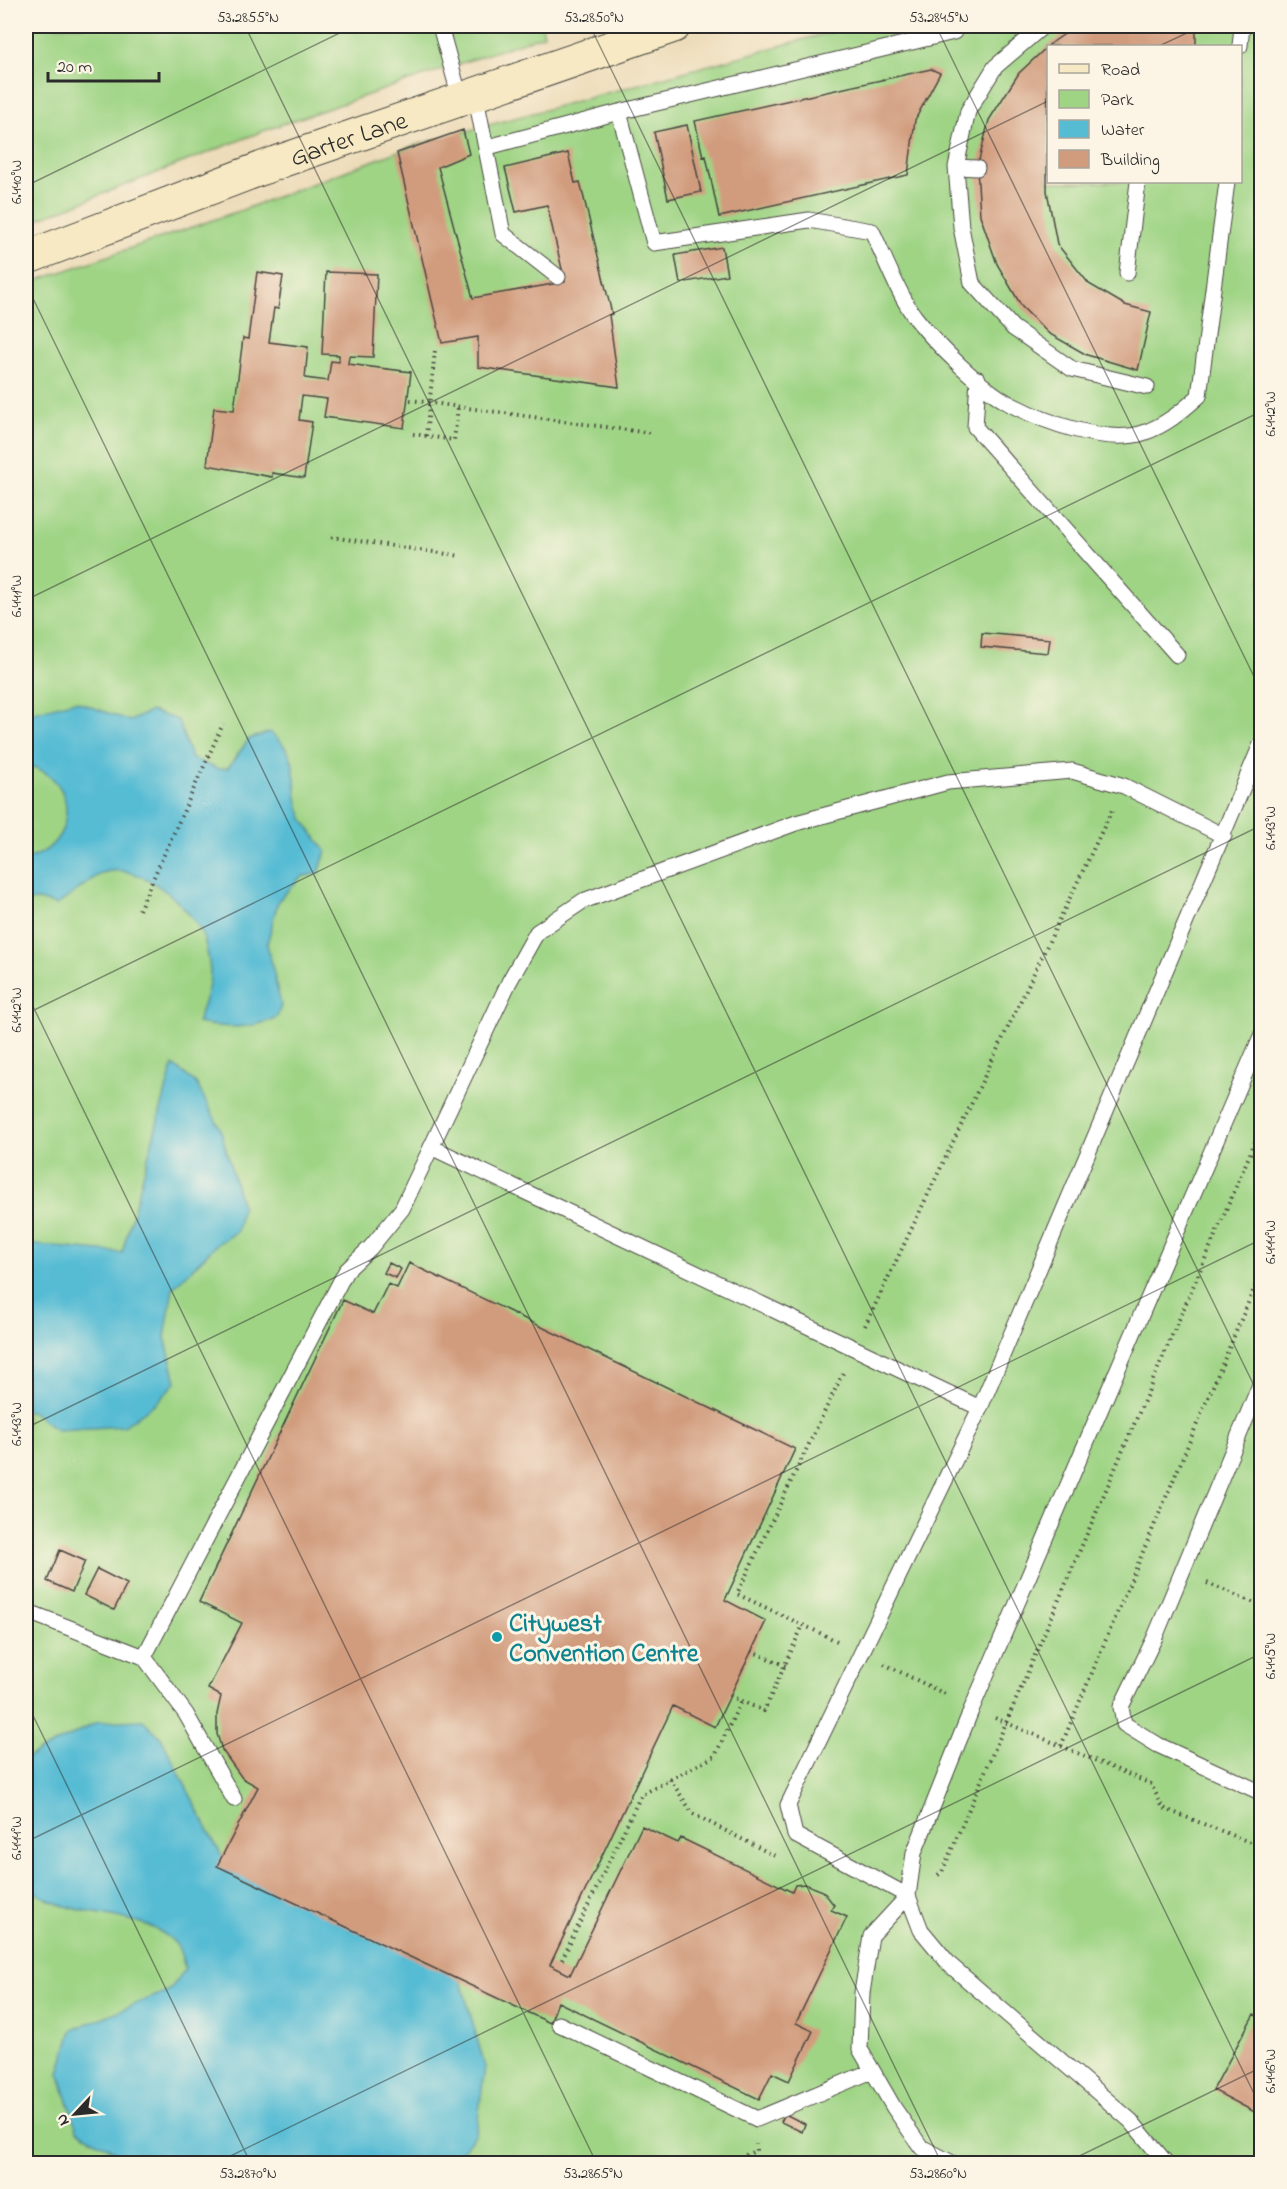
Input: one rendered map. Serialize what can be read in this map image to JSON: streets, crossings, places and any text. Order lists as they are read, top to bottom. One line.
{"streets":{"street":["Garter Lane"]},"places":["Citywest Convention Centre"],"legend":["Road","Park","Water","Building"],"scale_bar":"20 m","north":"bottom left","coordinates":["53.2855°N","53.2850°N","53.2845°N","6.440°W","6.442°W","6.441°W","6.443°W","6.444°W","6.445°W","6.446°W","53.2870°N","53.2865°N","53.2860°N"]}
